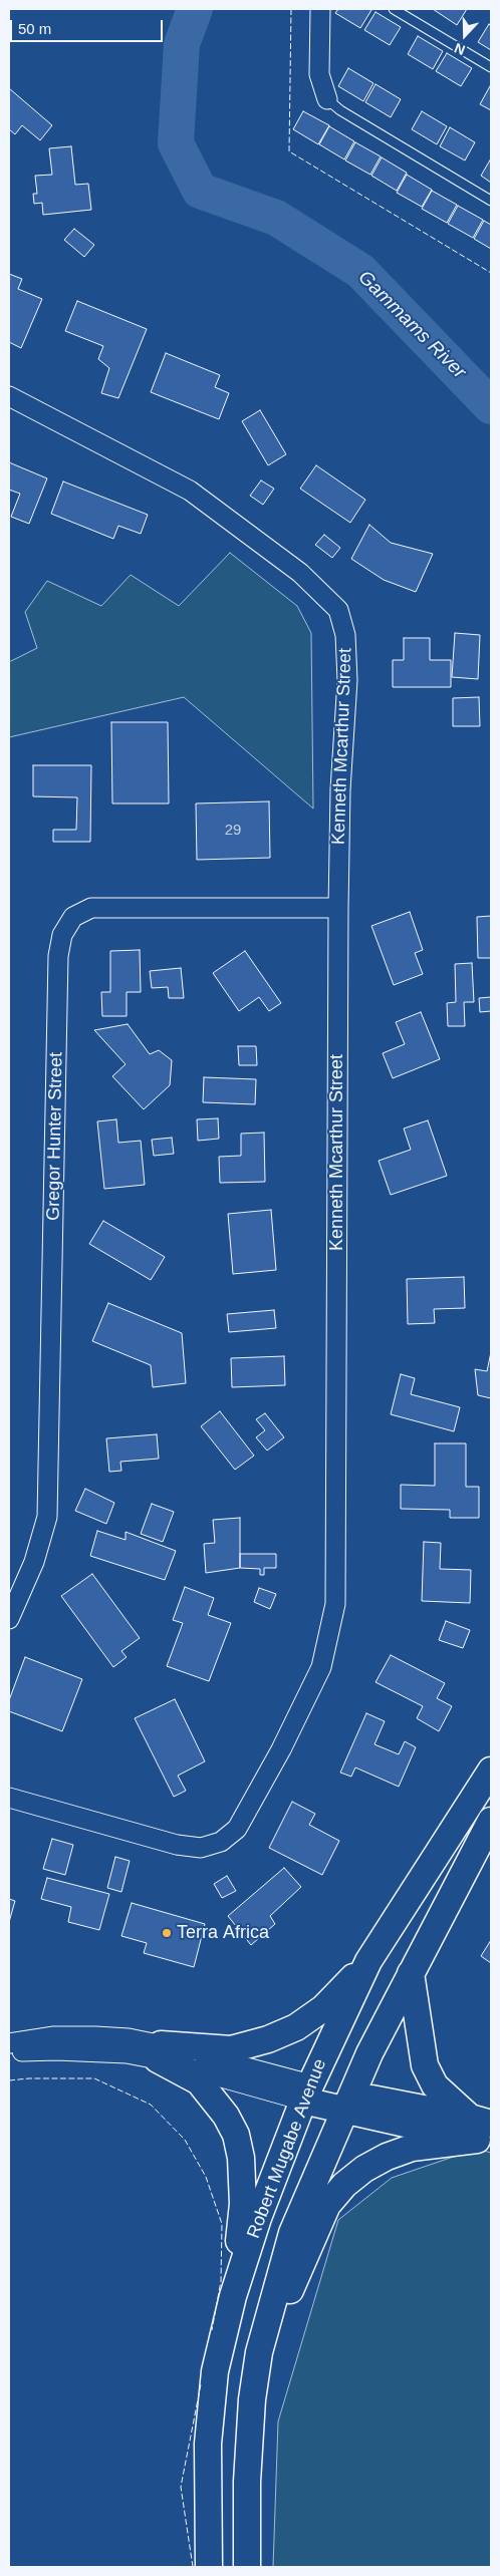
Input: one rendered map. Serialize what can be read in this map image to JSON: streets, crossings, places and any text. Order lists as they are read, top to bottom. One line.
{"streets":{"main road":["Robert Mugabe Avenue"],"street":["Kenneth Mcarthur Street","Gregor Hunter Street"]},"crossings":[["Kenneth Mcarthur Street","Gregor Hunter Street"]],"water":["Gammams River"],"places":["Terra Africa"],"house_numbers":["29"],"scale_bar":"50 m","north":"bottom"}
